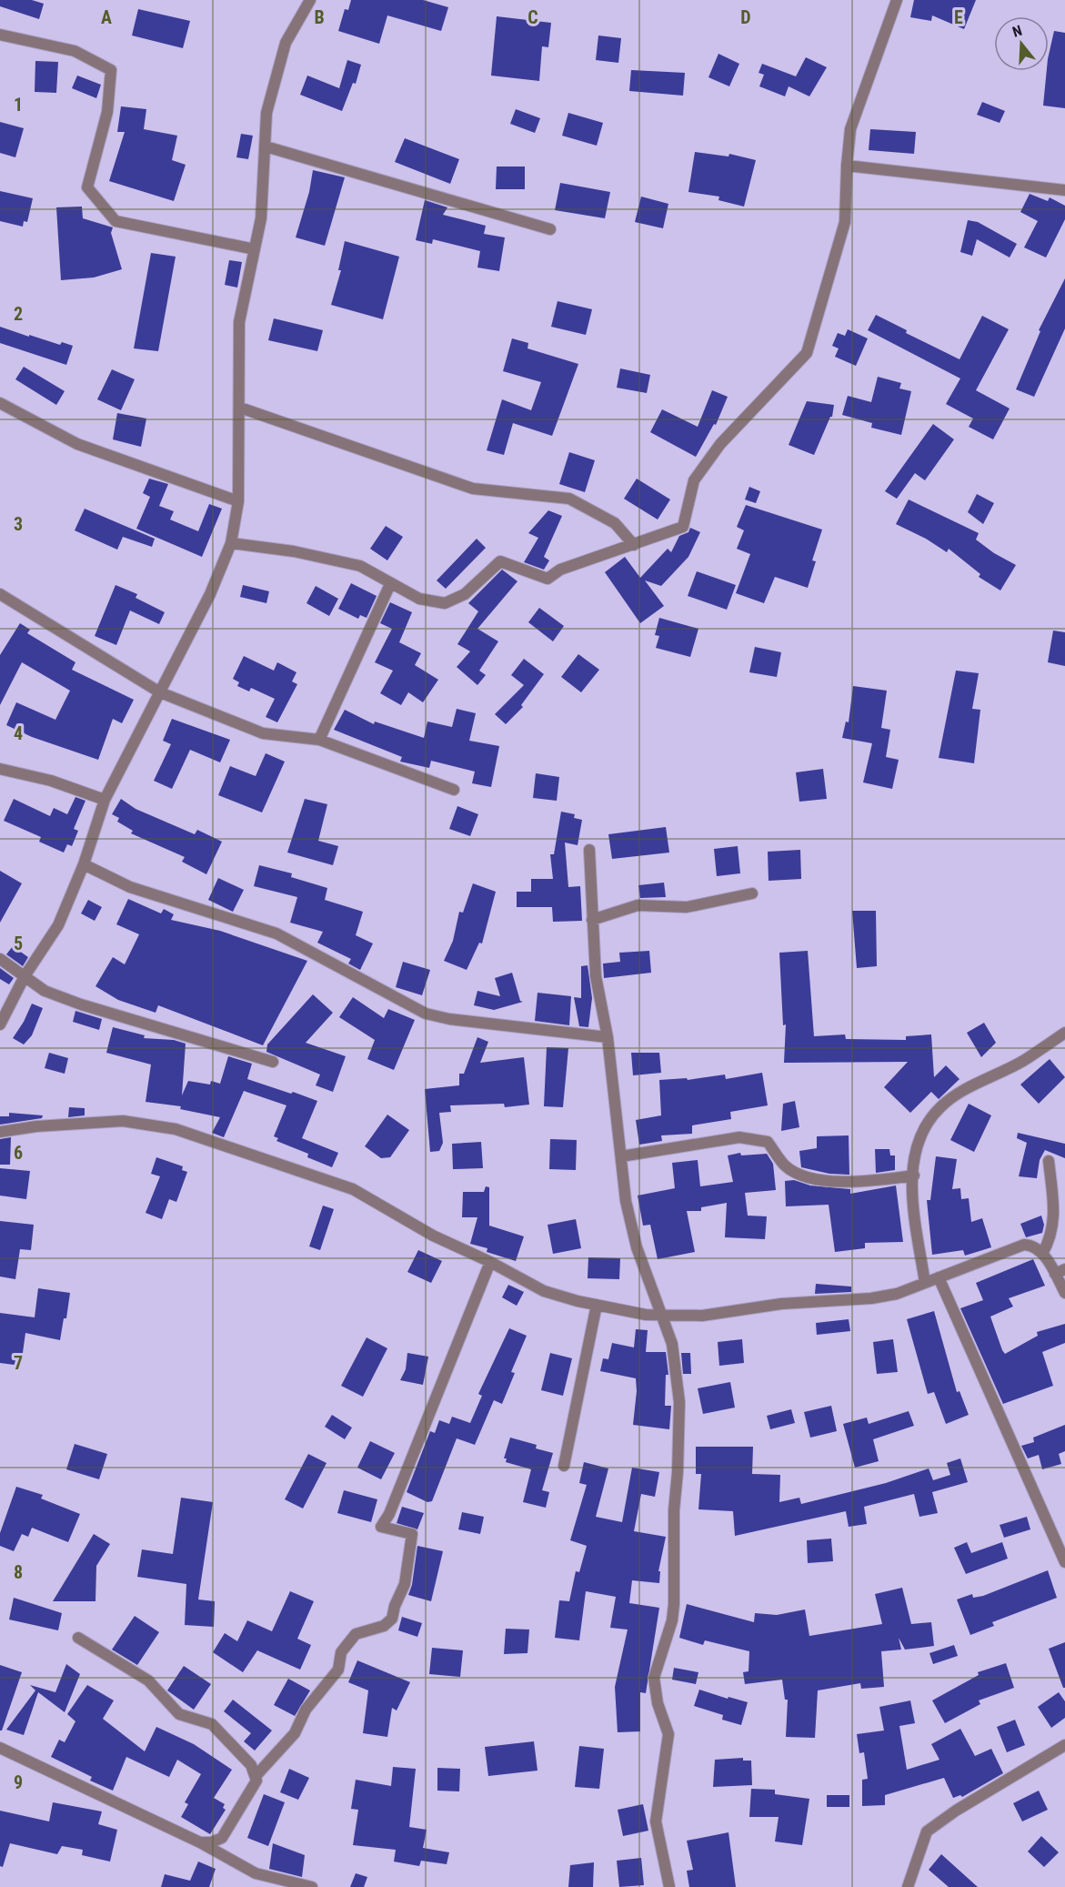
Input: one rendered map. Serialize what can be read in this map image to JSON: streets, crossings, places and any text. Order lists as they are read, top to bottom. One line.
{"north":"top","grid":{"columns":["A","B","C","D","E"],"rows":["1","2","3","4","5","6","7","8","9"]}}
